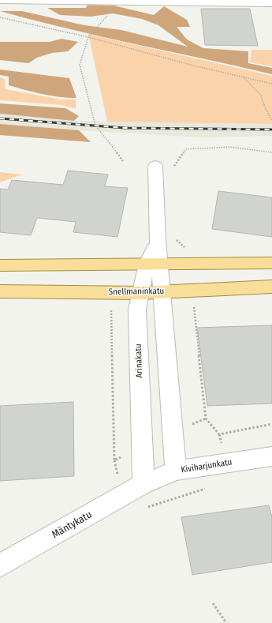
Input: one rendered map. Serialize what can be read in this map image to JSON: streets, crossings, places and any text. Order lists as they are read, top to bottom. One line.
{"streets":{"main road":["Snellmaninkatu"],"street":["Arinakatu","Kiviharjunkatu","Mäntykatu"]},"crossings":[["Snellmaninkatu","Arinakatu"],["Arinakatu","Kiviharjunkatu"],["Arinakatu","Mäntykatu"],["Kiviharjunkatu","Mäntykatu"]]}
